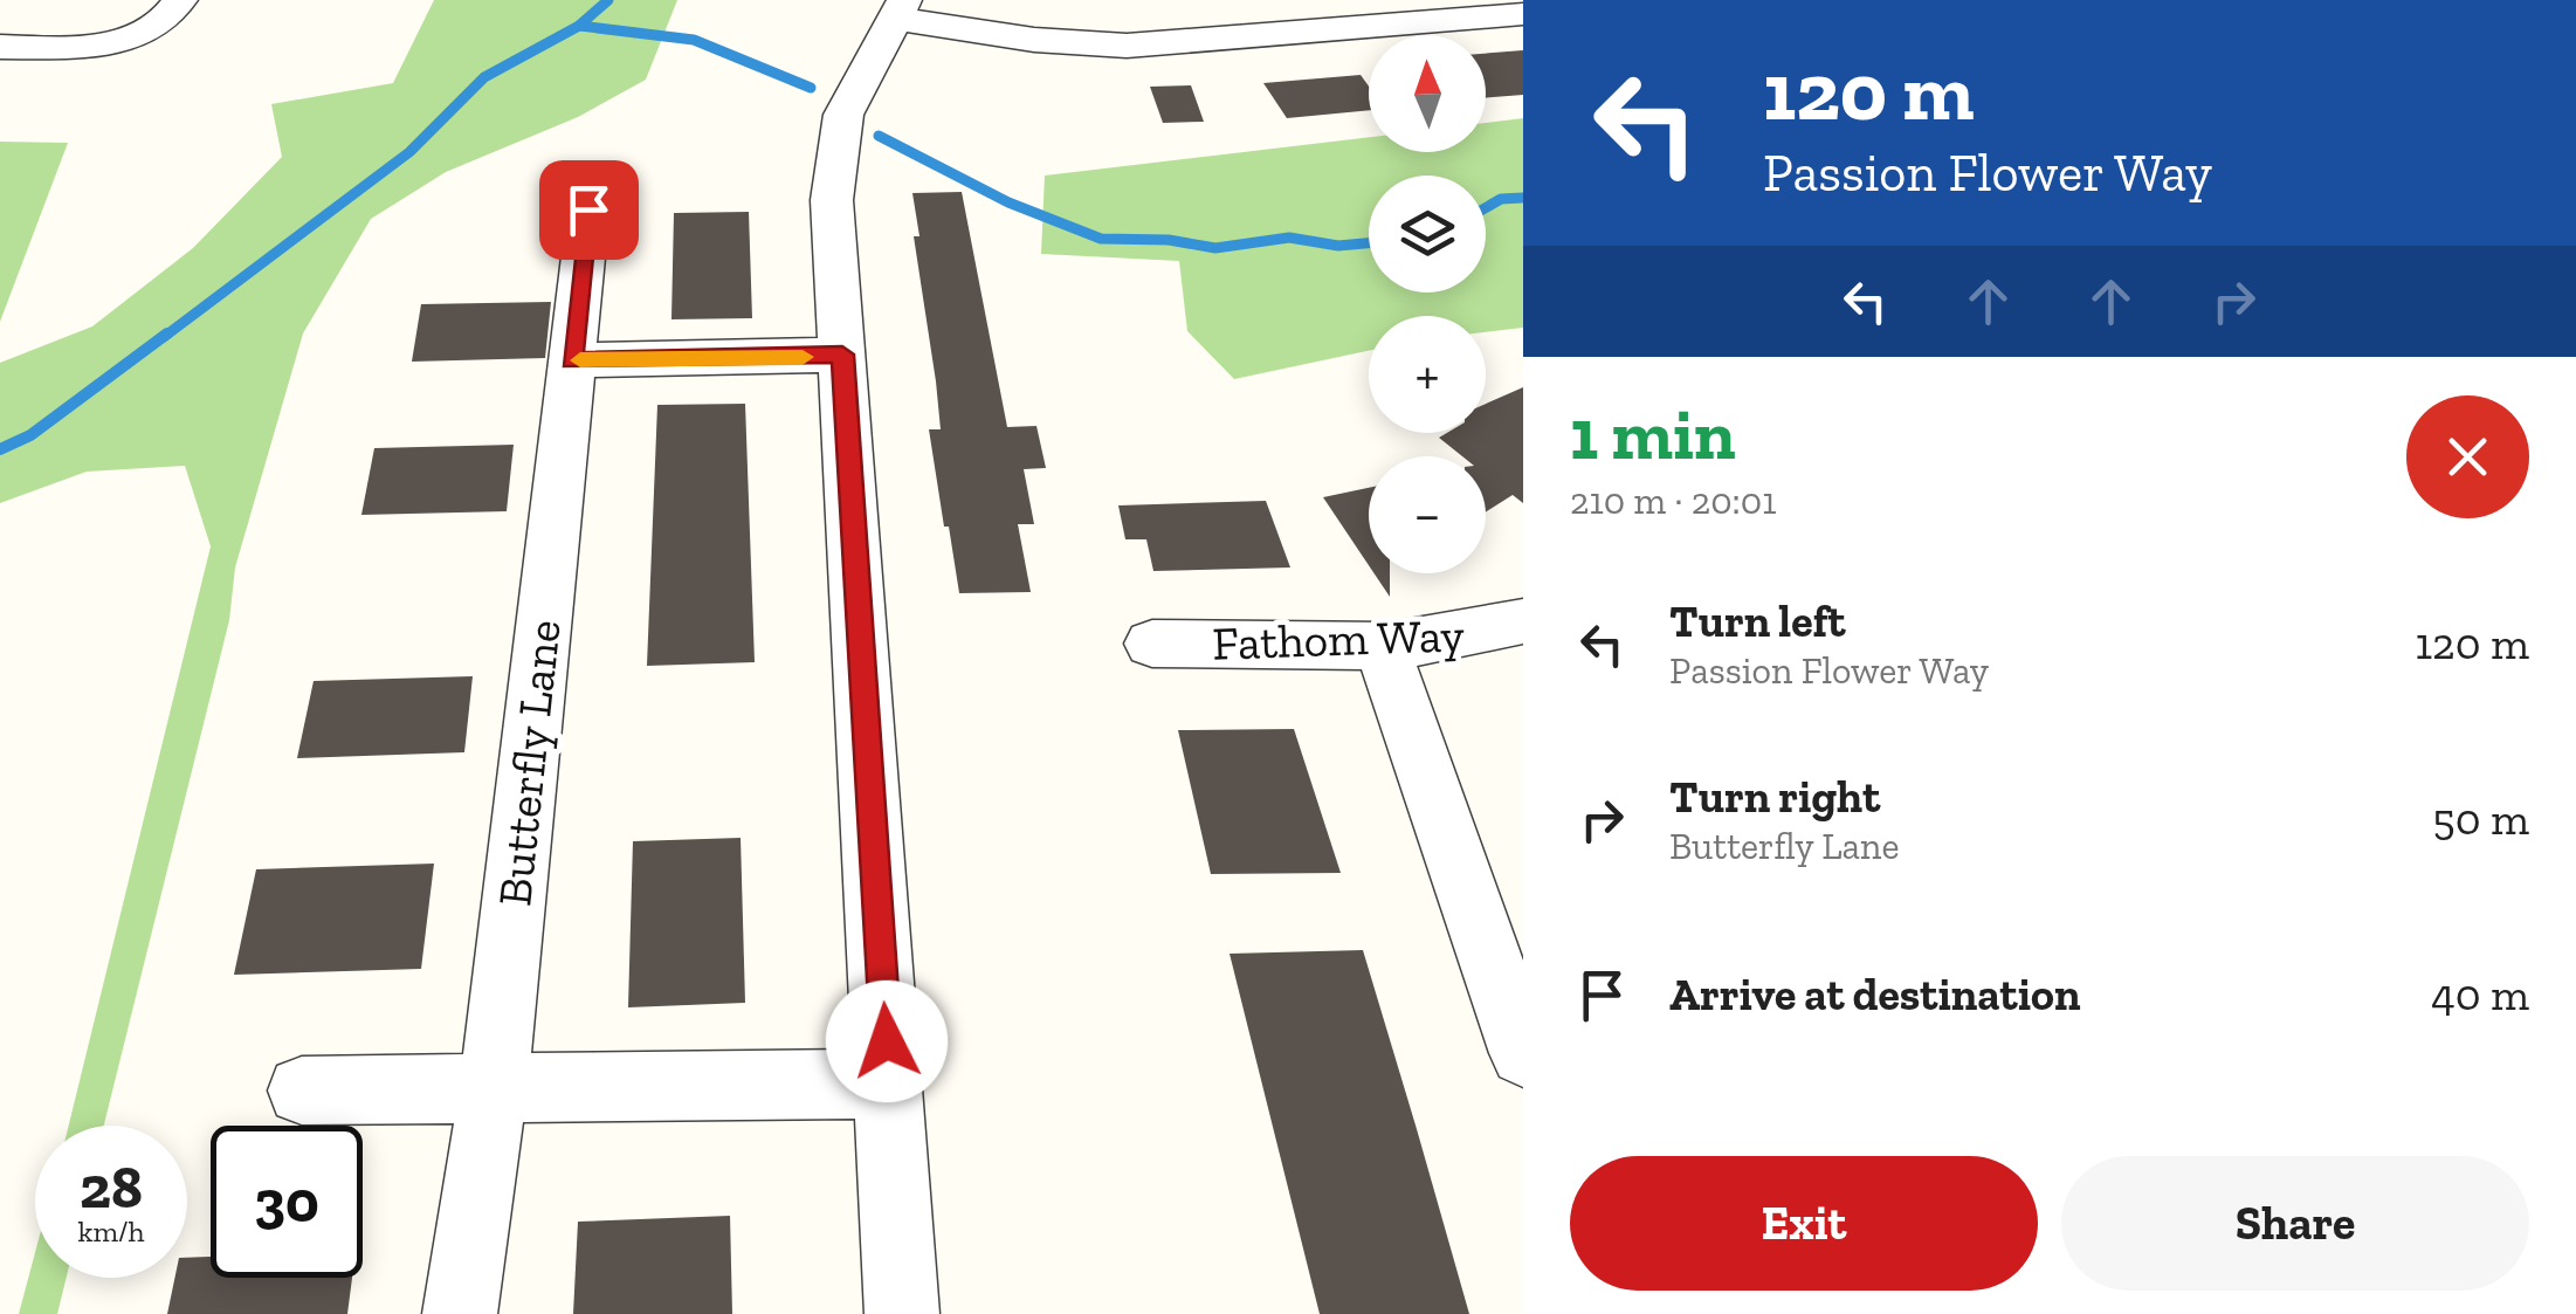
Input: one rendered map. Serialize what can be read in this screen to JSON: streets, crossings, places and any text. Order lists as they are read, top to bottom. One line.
{"streets":{"street":["Fathom Way","Butterfly Lane"]},"north":"top","page":{"turn":["120 m","Passion Flower Way"],"map_buttons":["+","−"],"heading":["1 min","210 m · 20:01"],"list":[{"name":"Turn left","note":"Passion Flower Way","value":"120 m"},{"name":"Turn right","note":"Butterfly Lane","value":"50 m"},{"name":"Arrive at destination","value":"40 m"}],"speed":"28 km/h","limit":"30","buttons":["Exit","Share"]}}
